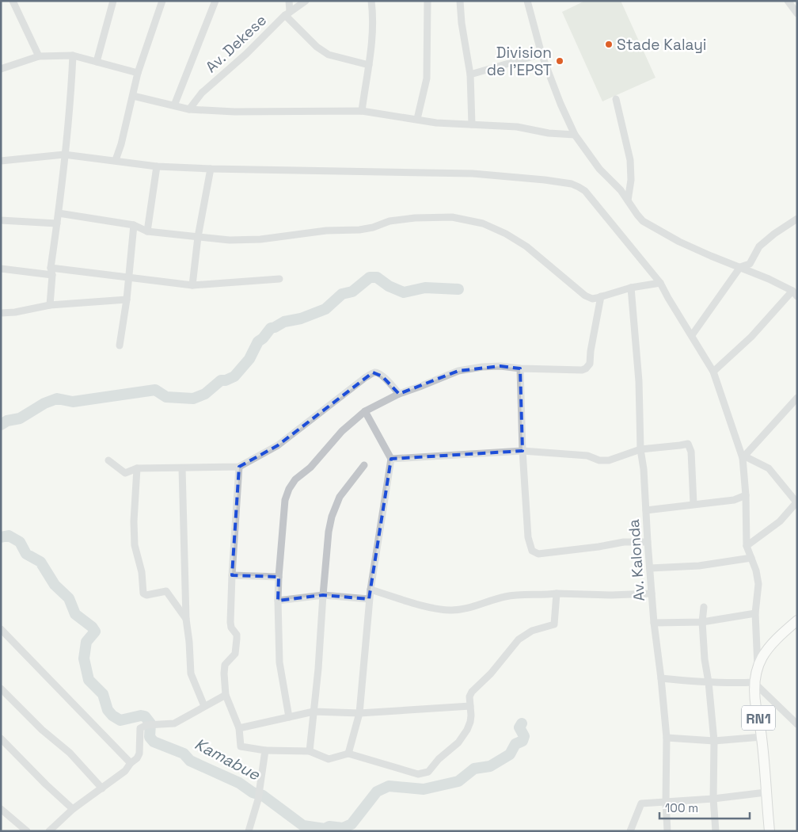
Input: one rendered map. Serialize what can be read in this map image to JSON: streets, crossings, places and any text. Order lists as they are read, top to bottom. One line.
{"streets":{"highway":["RN1"],"street":["Av. Dekese","Av. Kalonda"]},"water":["Kamabue"],"places":["Stade Kalayi","Division de l'EPST"],"scale_bar":"100 m"}
